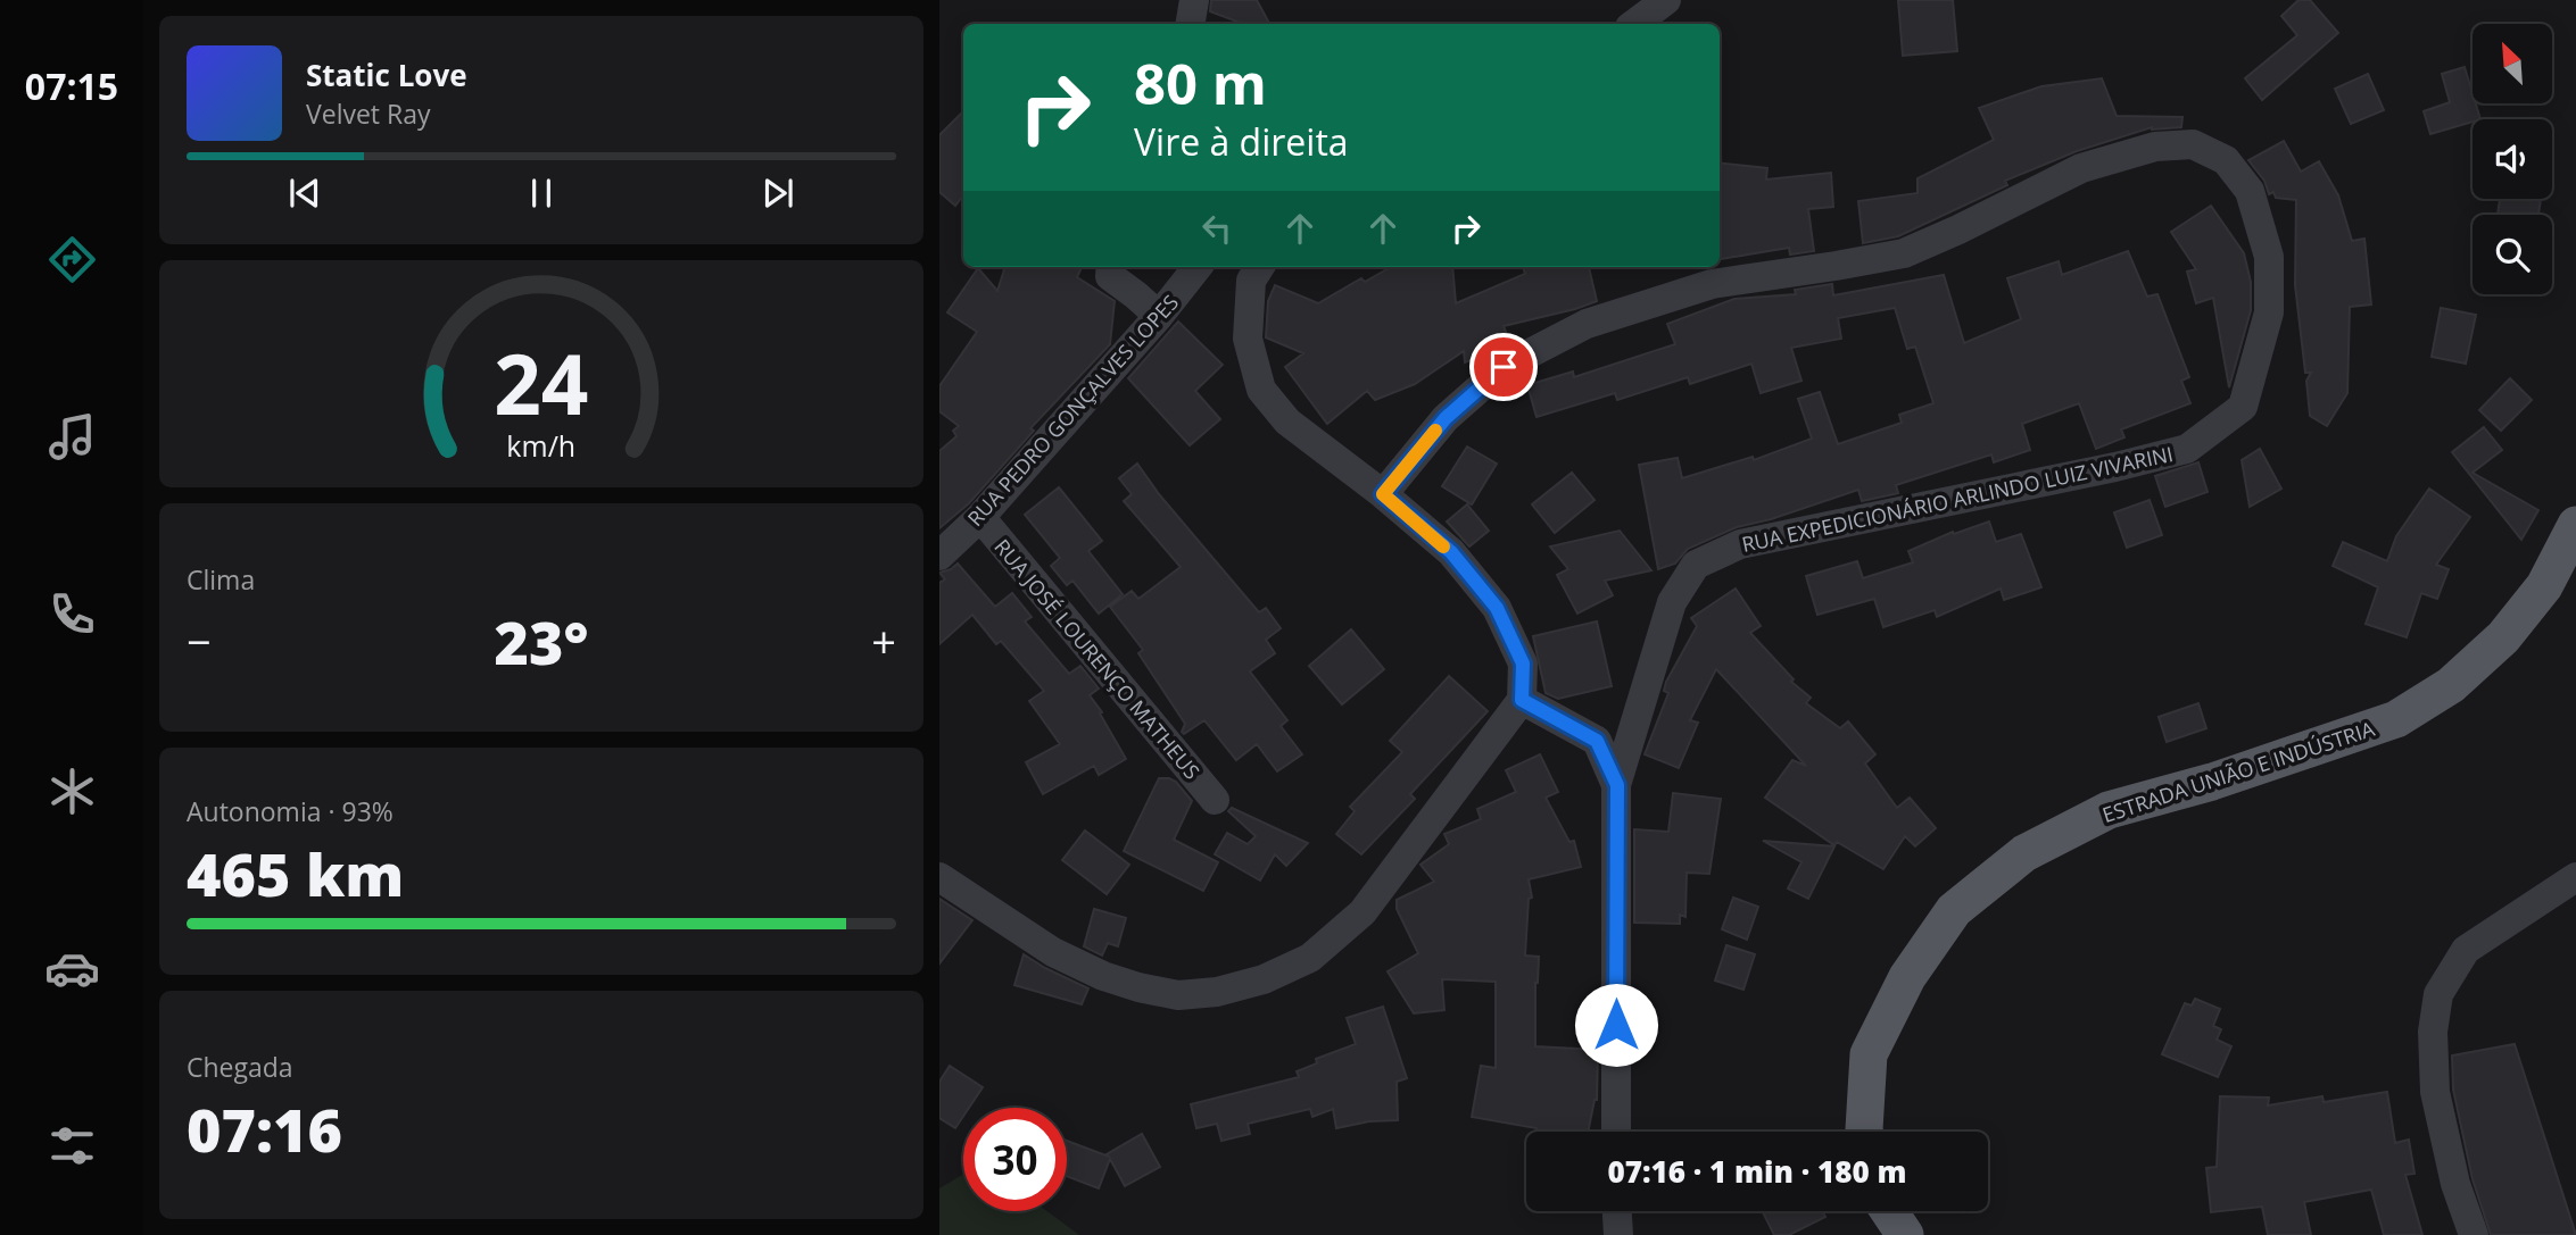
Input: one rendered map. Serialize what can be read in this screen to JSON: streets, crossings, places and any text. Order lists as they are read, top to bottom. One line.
{"streets":{"main road":["ESTRADA UNIÃO E INDÚSTRIA"],"street":["RUA PEDRO GONÇALVES LOPES","RUA EXPEDICIONÁRIO ARLINDO LUIZ VIVARINI","RUA JOSÉ LOURENÇO MATHEUS"]},"crossings":[["RUA PEDRO GONÇALVES LOPES","RUA JOSÉ LOURENÇO MATHEUS"]],"north":"top left","page":{"tabs":"07:15","turn":["80 m","Vire à direita"],"song":["Static Love","Velvet Ray"],"tile":["Clima",["Autonomia · 93%","465 km"],["Chegada","07:16"]],"heat":["−","23°","+"],"limit":"30","trip":"07:16 · 1 min · 180 m","gauge":["24","km/h"]}}
